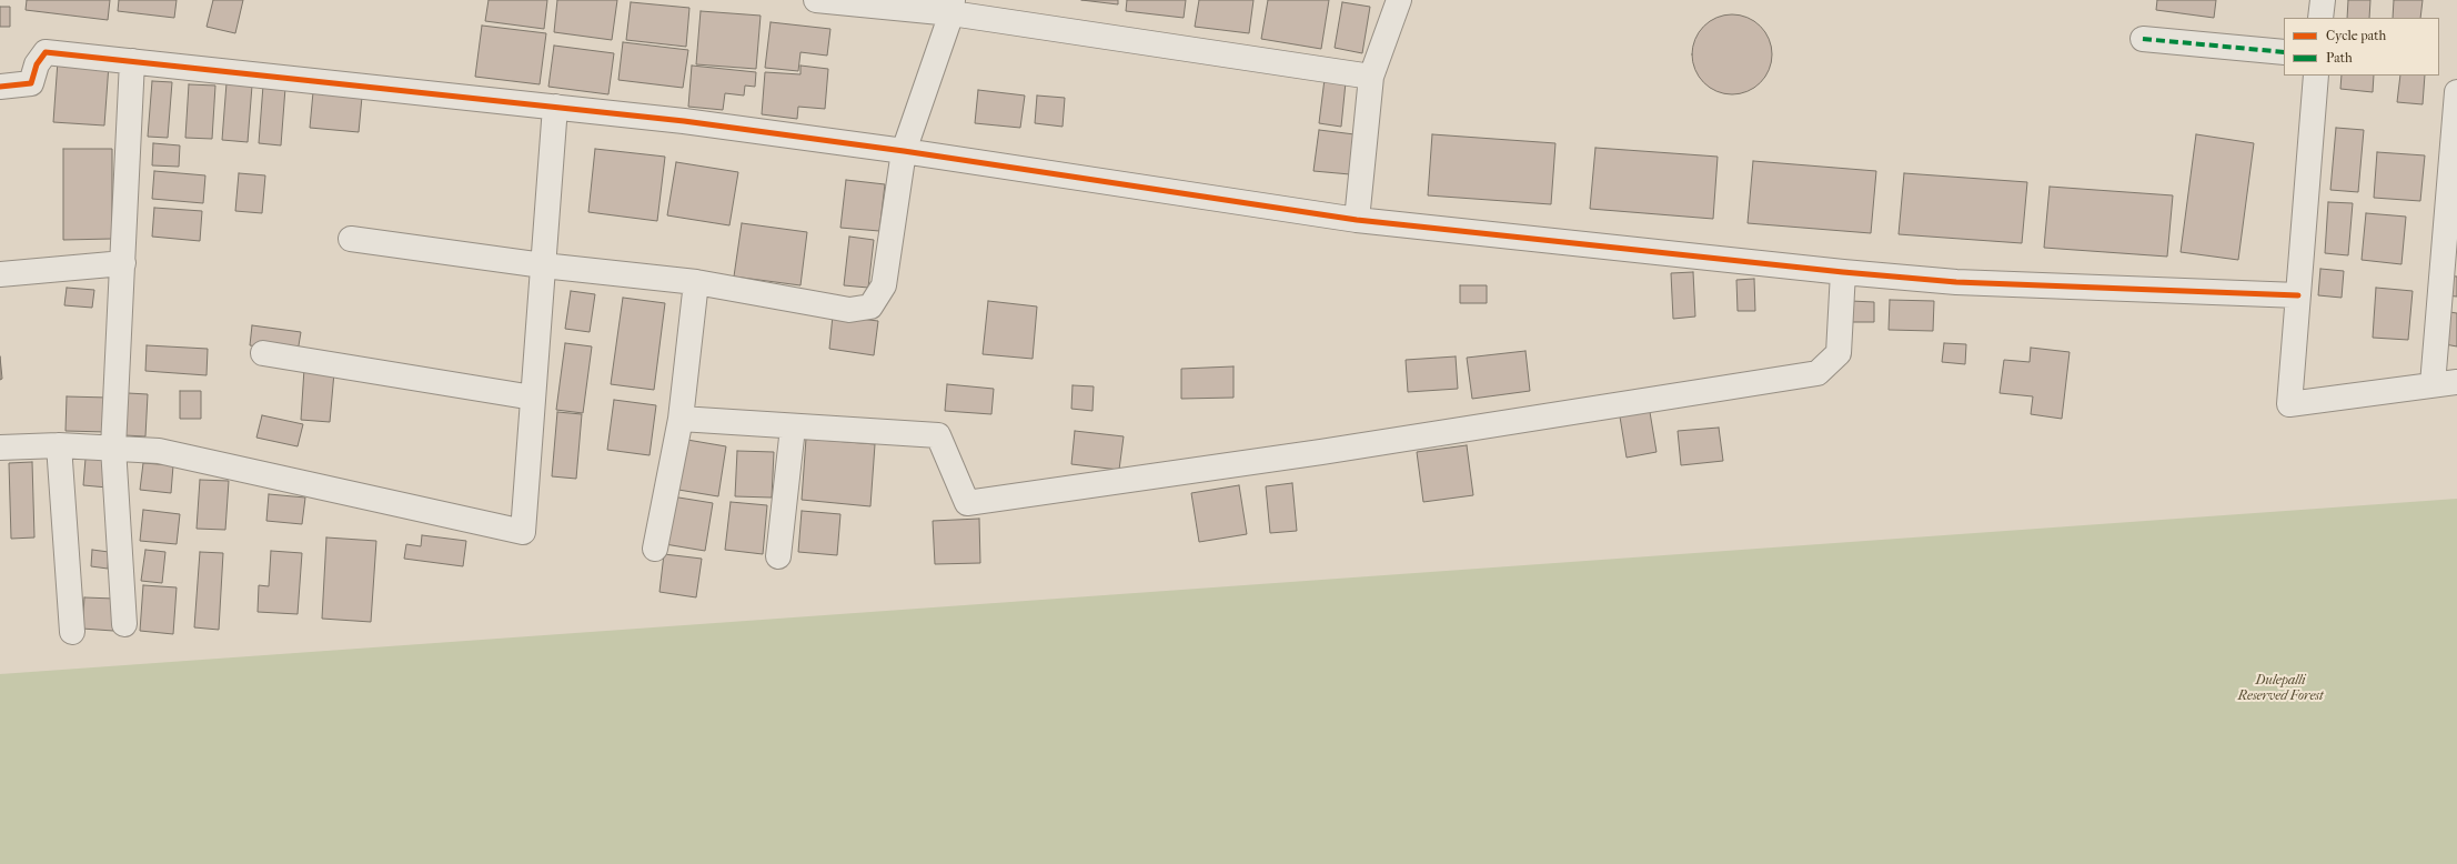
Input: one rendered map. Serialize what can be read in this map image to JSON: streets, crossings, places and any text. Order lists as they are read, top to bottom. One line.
{"parks":["Dulepalli Reserved Forest"],"legend":["Cycle path","Path"]}
